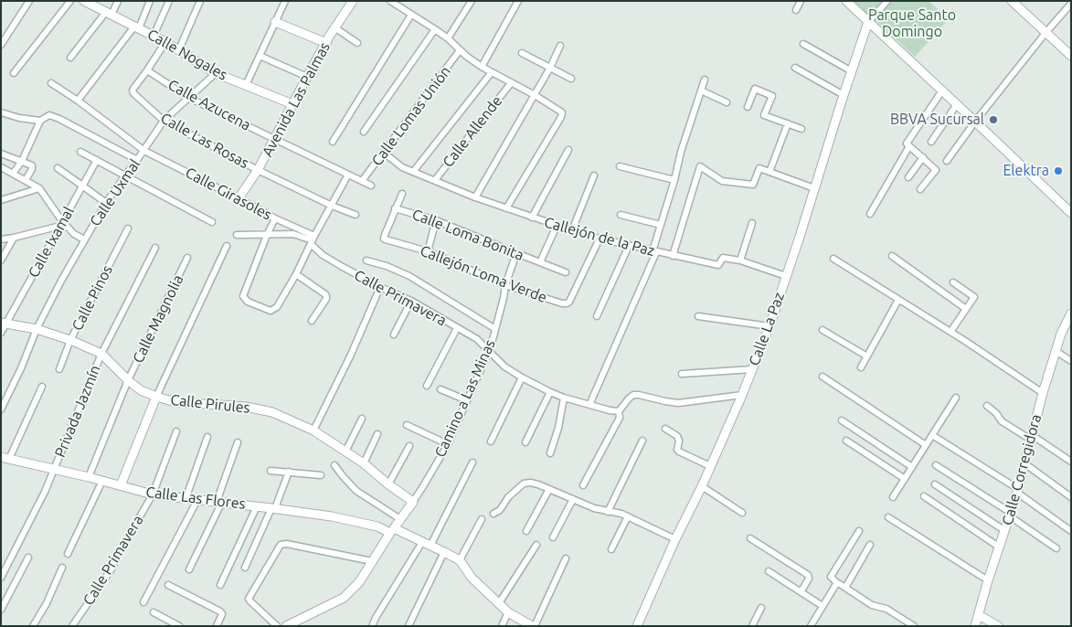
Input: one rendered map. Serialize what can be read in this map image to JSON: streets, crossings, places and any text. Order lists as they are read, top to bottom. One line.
{"streets":{"main road":["Calle Nogales","Avenida Las Palmas","Calle La Paz","Camino a Las Minas","Calle Pirules","Calle Corregidora","Calle Las Flores"],"street":["Calle Azucena","Calle Lomas Unión","Calle Allende","Calle Las Rosas","Calle Uxmal","Calle Girasoles","Calle Loma Bonita","Callejón de la Paz","Calle Ixamal","Callejón Loma Verde","Calle Pinos","Calle Primavera","Calle Magnolia","Privada Jazmín"]},"crossings":[["Calle Nogales","Avenida Las Palmas"],["Calle Nogales","Calle Uxmal"],["Avenida Las Palmas","Calle Azucena"],["Avenida Las Palmas","Calle Las Rosas"],["Avenida Las Palmas","Calle Girasoles"],["Calle Azucena","Calle Lomas Unión"],["Calle Azucena","Calle Las Rosas"],["Calle Azucena","Calle Uxmal"],["Calle Lomas Unión","Callejón de la Paz"],["Calle Allende","Callejón de la Paz"],["Calle Las Rosas","Calle Uxmal"],["Calle Uxmal","Calle Girasoles"],["Calle Uxmal","Calle Pirules"],["Calle Girasoles","Calle Primavera"],["Calle Loma Bonita","Callejón Loma Verde"],["Calle Loma Bonita","Camino a Las Minas"],["Callejón de la Paz","Callejón Loma Verde"],["Callejón de la Paz","Calle La Paz"],["Calle Ixamal","Calle Pirules"],["Callejón Loma Verde","Camino a Las Minas"],["Calle Pinos","Calle Pirules"],["Calle Primavera","Camino a Las Minas"],["Calle Primavera","Calle Las Flores"],["Calle Magnolia","Calle Pirules"],["Calle Magnolia","Calle Las Flores"],["Camino a Las Minas","Calle Pirules"],["Camino a Las Minas","Calle Las Flores"],["Calle Pirules","Privada Jazmín"],["Privada Jazmín","Calle Las Flores"]],"parks":["Parque Santo Domingo"],"places":["BBVA Sucursal","Elektra"]}
